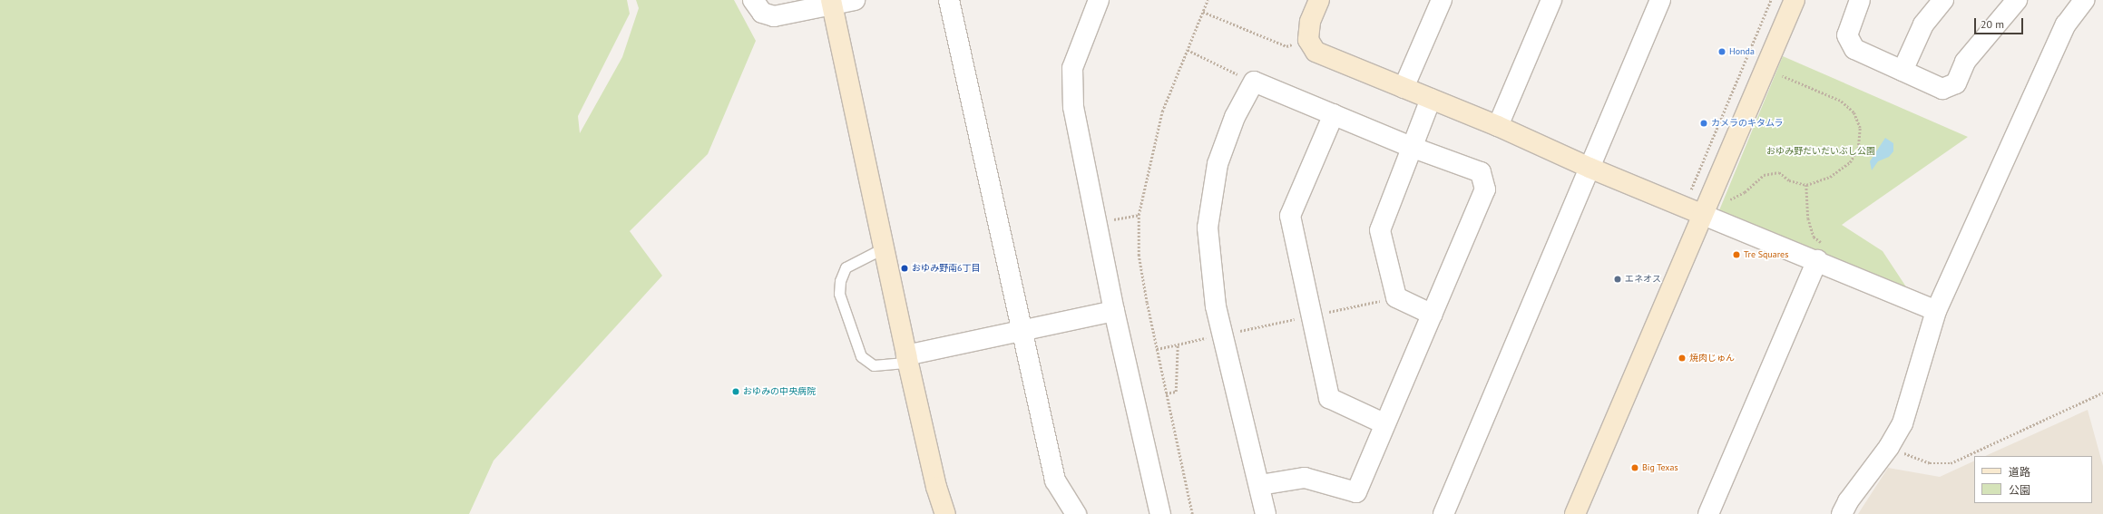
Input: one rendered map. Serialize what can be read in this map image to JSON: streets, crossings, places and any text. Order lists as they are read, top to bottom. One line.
{"parks":["おゆみ野だいだいぶし公園"],"places":["Honda","カメラのキタムラ","Tre Squares","おゆみ野南6丁目","エネオス","焼肉じゅん","おゆみの中央病院","Big Texas"],"legend":["道路","公園"],"scale_bar":"20 m"}
